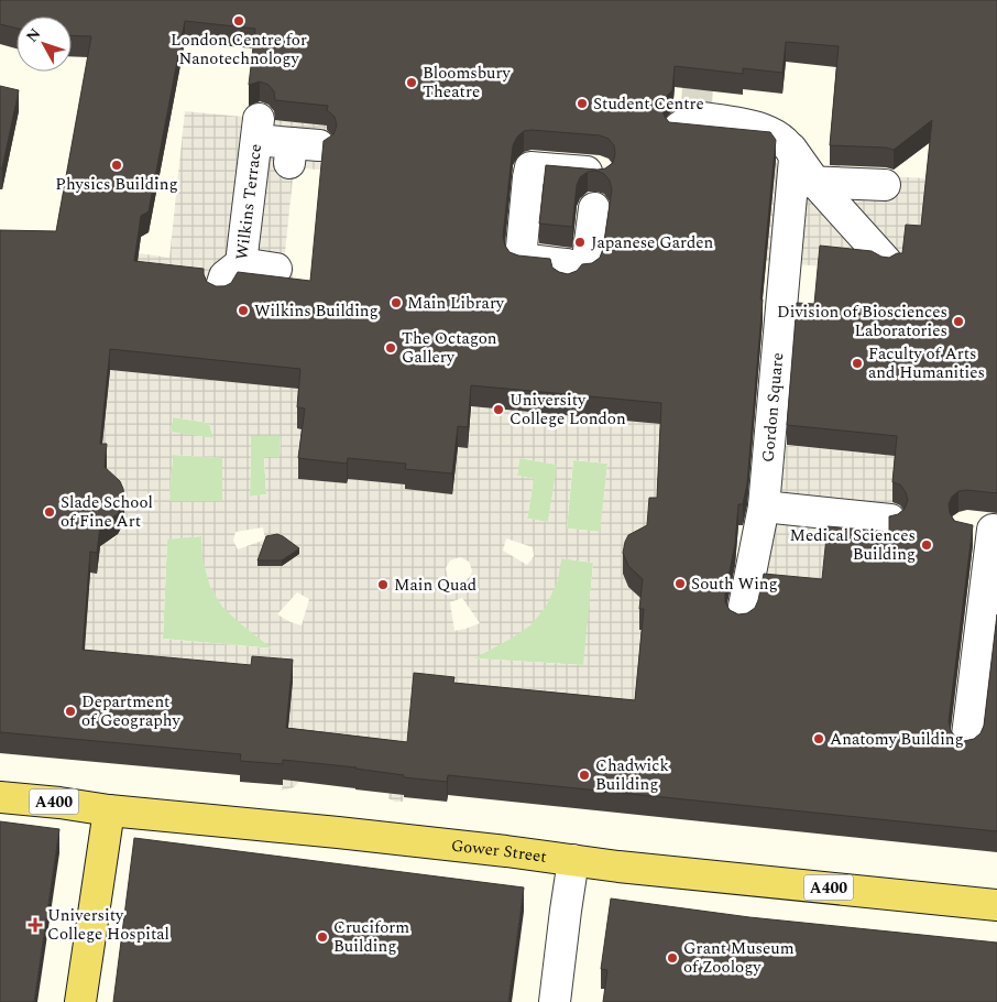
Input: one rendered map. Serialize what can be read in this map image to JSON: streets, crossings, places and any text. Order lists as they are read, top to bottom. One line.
{"streets":{"main road":["A400","Gower Street"],"street":["Wilkins Terrace","Gordon Square"]},"places":{"other":["London Centre for Nanotechnology","Bloomsbury Theatre","Student Centre","Physics Building","Japanese Garden","Main Library","Wilkins Building","Division of Biosciences Laboratories","The Octagon Gallery","Faculty of Arts and Humanities","University College London","Slade School of Fine Art","Medical Sciences Building","South Wing","Main Quad","Department of Geography","Anatomy Building","Chadwick Building","Cruciform Building","Grant Museum of Zoology"],"health":["University College Hospital"]},"north":"top left"}
